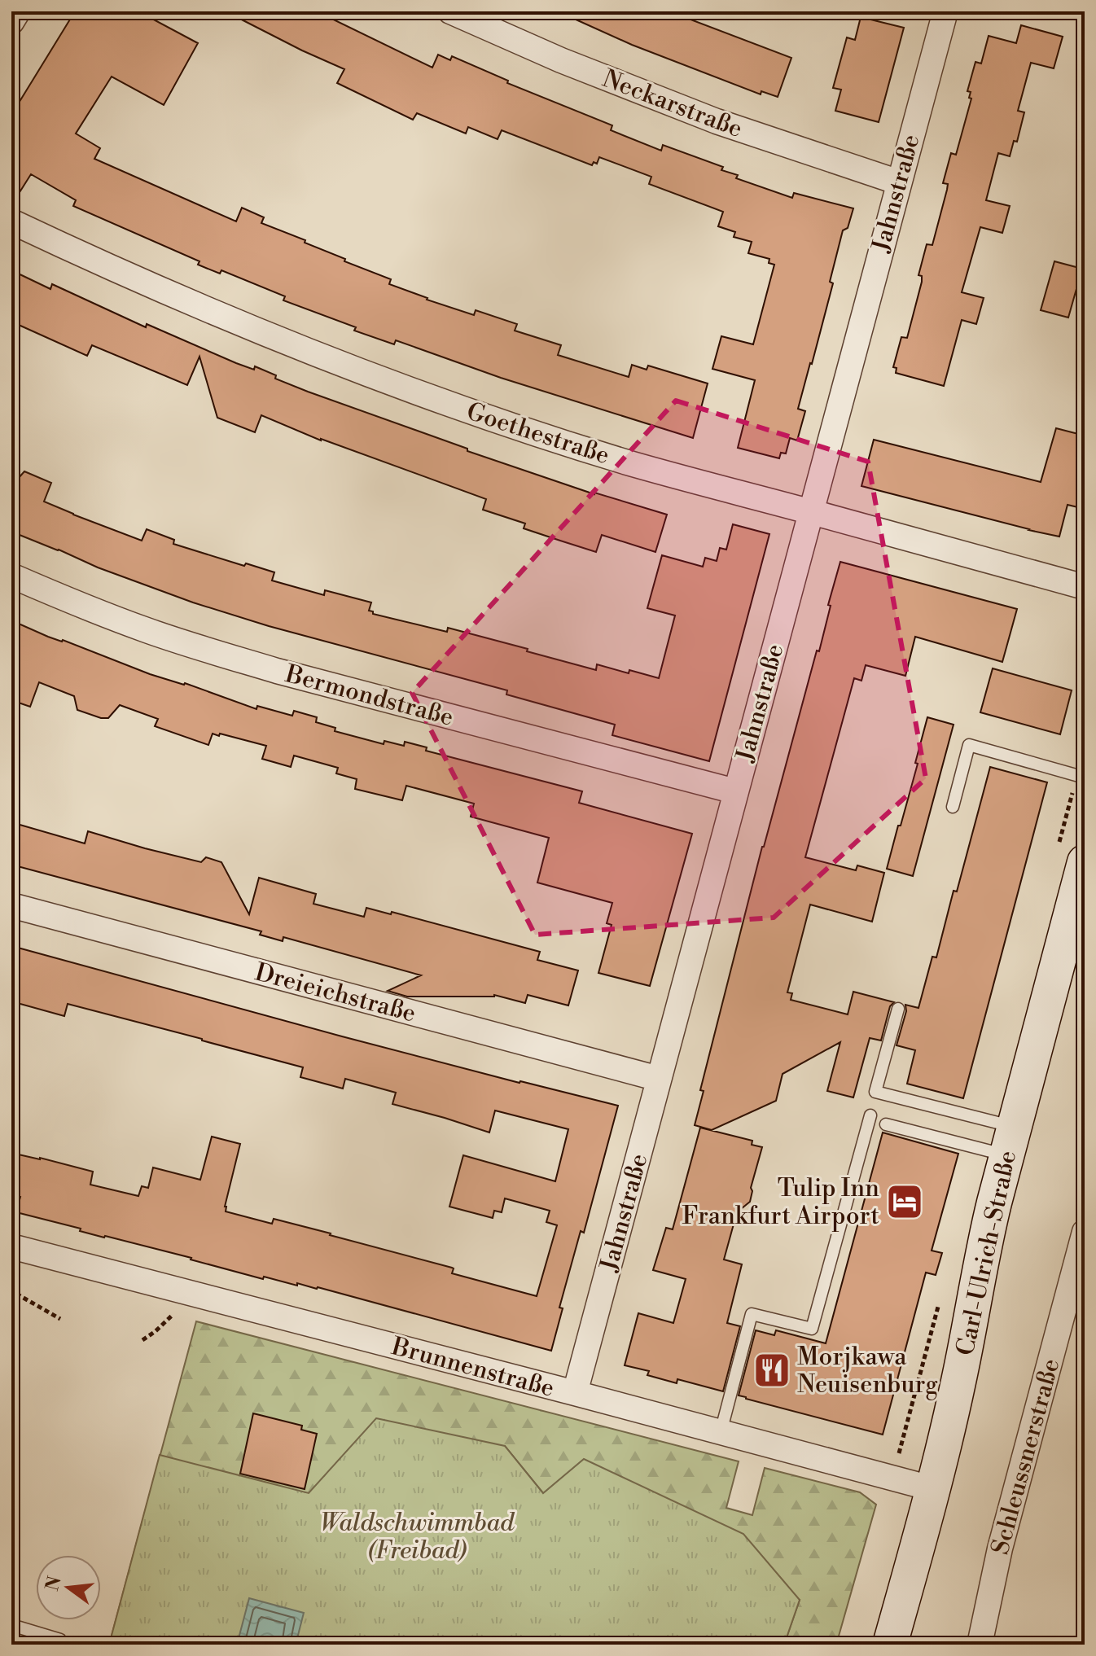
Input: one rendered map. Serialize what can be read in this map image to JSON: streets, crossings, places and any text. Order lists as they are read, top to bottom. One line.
{"streets":{"main road":["Carl-Ulrich-Straße"],"street":["Neckarstraße","Jahnstraße","Goethestraße","Bermondstraße","Dreieichstraße","Brunnenstraße","Schleussnerstraße"]},"crossings":[["Neckarstraße","Jahnstraße"],["Jahnstraße","Goethestraße"],["Jahnstraße","Bermondstraße"],["Jahnstraße","Dreieichstraße"],["Jahnstraße","Brunnenstraße"],["Carl-Ulrich-Straße","Brunnenstraße"]],"parks":["Waldschwimmbad (Freibad)"],"places":{"hotel":["Tulip Inn Frankfurt Airport"],"restaurant":["Morjkawa Neuisenburg"]},"north":"left"}
